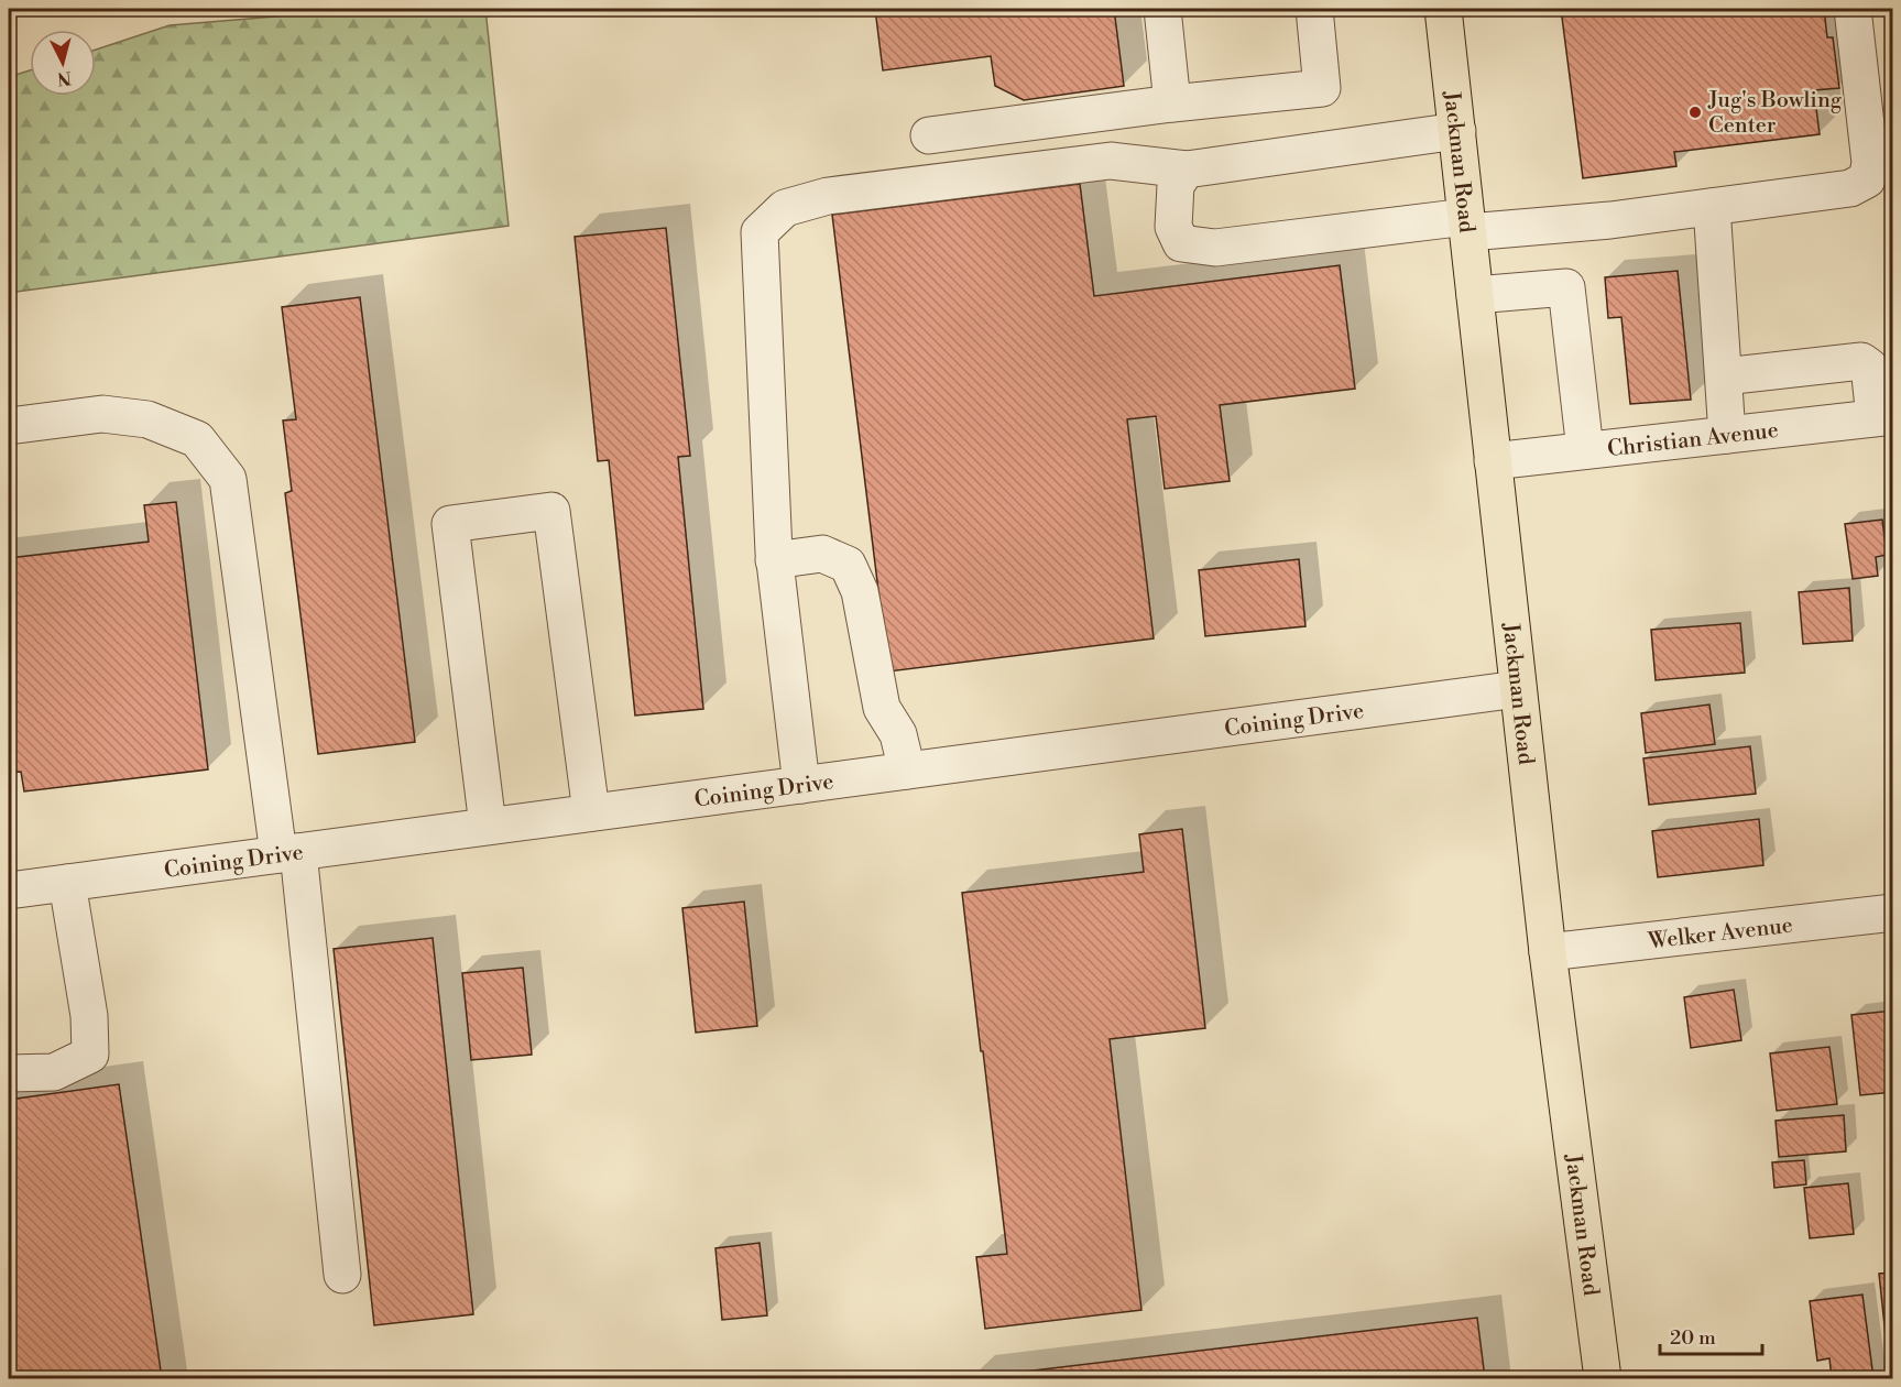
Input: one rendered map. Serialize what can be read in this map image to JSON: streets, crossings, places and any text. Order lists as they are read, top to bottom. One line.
{"streets":{"main road":["Jackman Road"],"street":["Christian Avenue","Coining Drive","Welker Avenue"]},"crossings":[["Jackman Road","Christian Avenue"],["Jackman Road","Coining Drive"],["Jackman Road","Welker Avenue"]],"places":["Jug's Bowling Center"],"scale_bar":"20 m","north":"bottom"}
